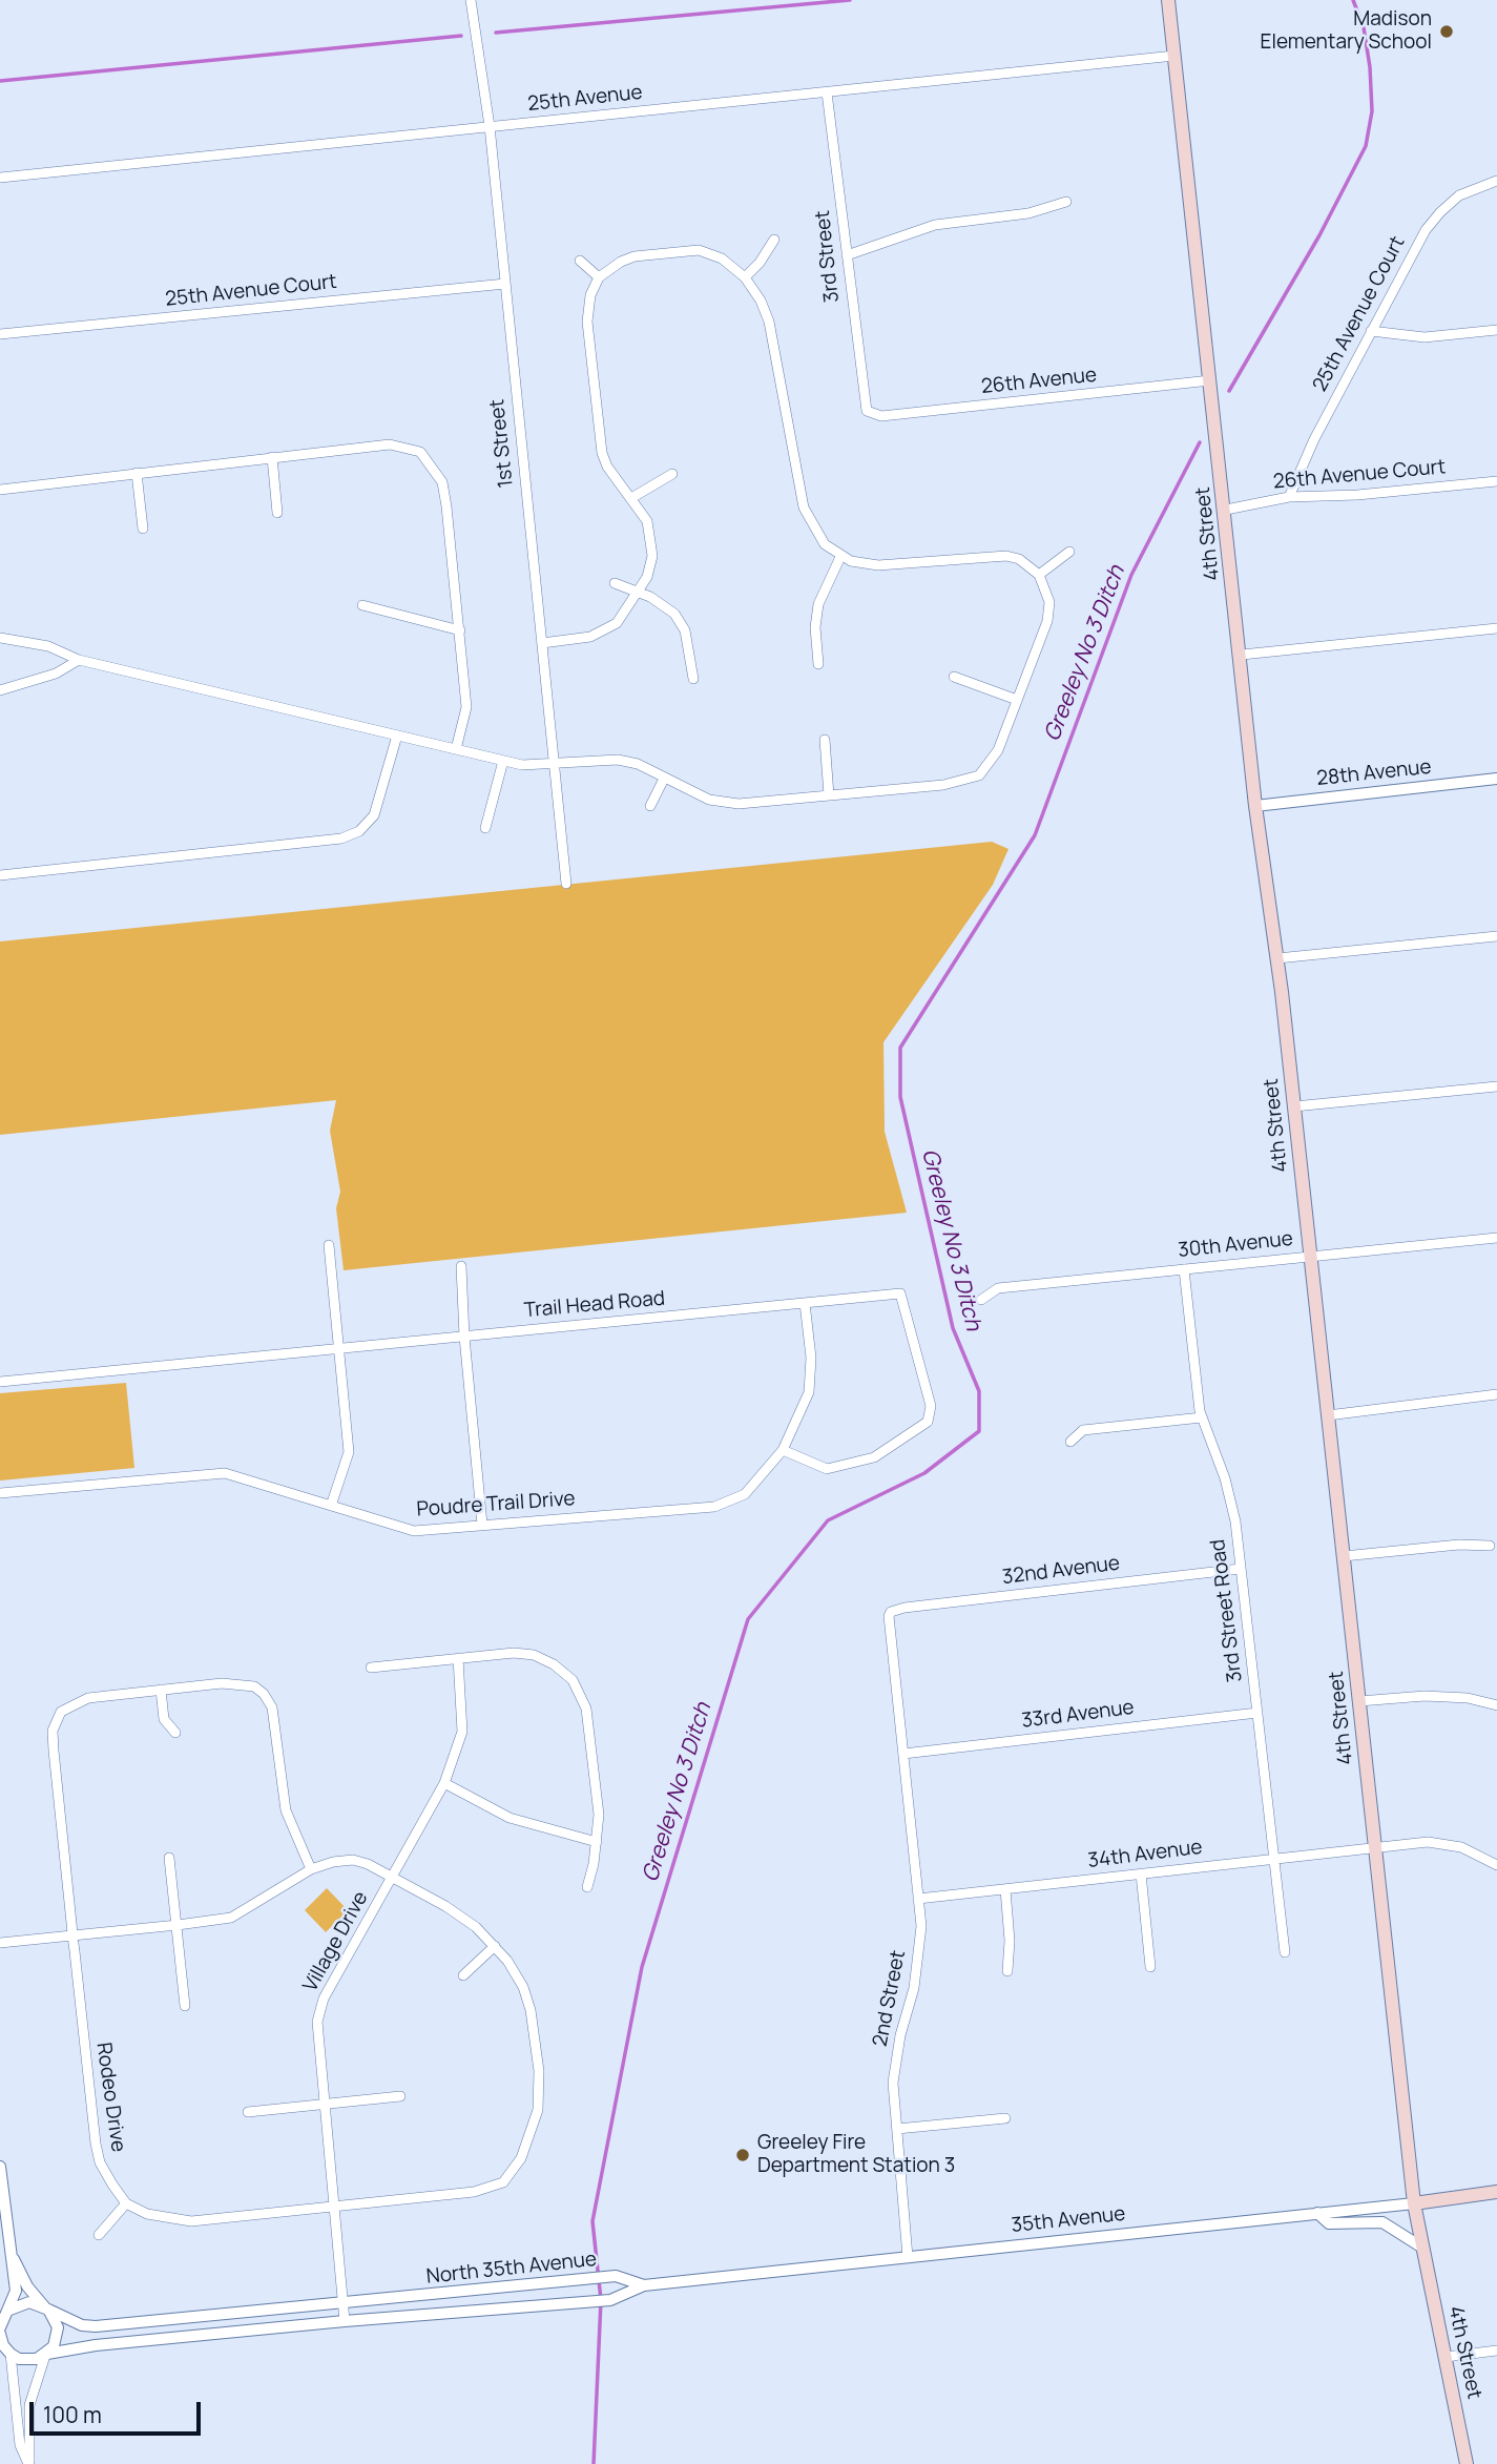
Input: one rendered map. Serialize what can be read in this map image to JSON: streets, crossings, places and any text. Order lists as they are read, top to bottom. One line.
{"streets":{"main road":["4th Street","35th Avenue"],"street":["25th Avenue","3rd Street","25th Avenue Court","26th Avenue","1st Street","26th Avenue Court","28th Avenue","30th Avenue","Trail Head Road","Poudre Trail Drive","32nd Avenue","3rd Street Road","33rd Avenue","34th Avenue","Village Drive","2nd Street","Rodeo Drive","North 35th Avenue"]},"crossings":[["25th Avenue","3rd Street"],["25th Avenue","1st Street"],["25th Avenue","4th Street"],["3rd Street","26th Avenue"],["25th Avenue Court","1st Street"],["25th Avenue Court","26th Avenue Court"],["26th Avenue","4th Street"],["26th Avenue Court","4th Street"],["4th Street","28th Avenue"],["4th Street","30th Avenue"],["4th Street","34th Avenue"],["4th Street","35th Avenue"],["30th Avenue","3rd Street Road"],["Trail Head Road","Poudre Trail Drive"],["32nd Avenue","3rd Street Road"],["32nd Avenue","2nd Street"],["3rd Street Road","33rd Avenue"],["3rd Street Road","34th Avenue"],["33rd Avenue","2nd Street"],["34th Avenue","2nd Street"],["Village Drive","North 35th Avenue"],["2nd Street","35th Avenue"],["35th Avenue","North 35th Avenue"]],"water":["Greeley No 3 Ditch"],"places":["Madison Elementary School","Greeley Fire Department Station 3"],"scale_bar":"100 m"}
